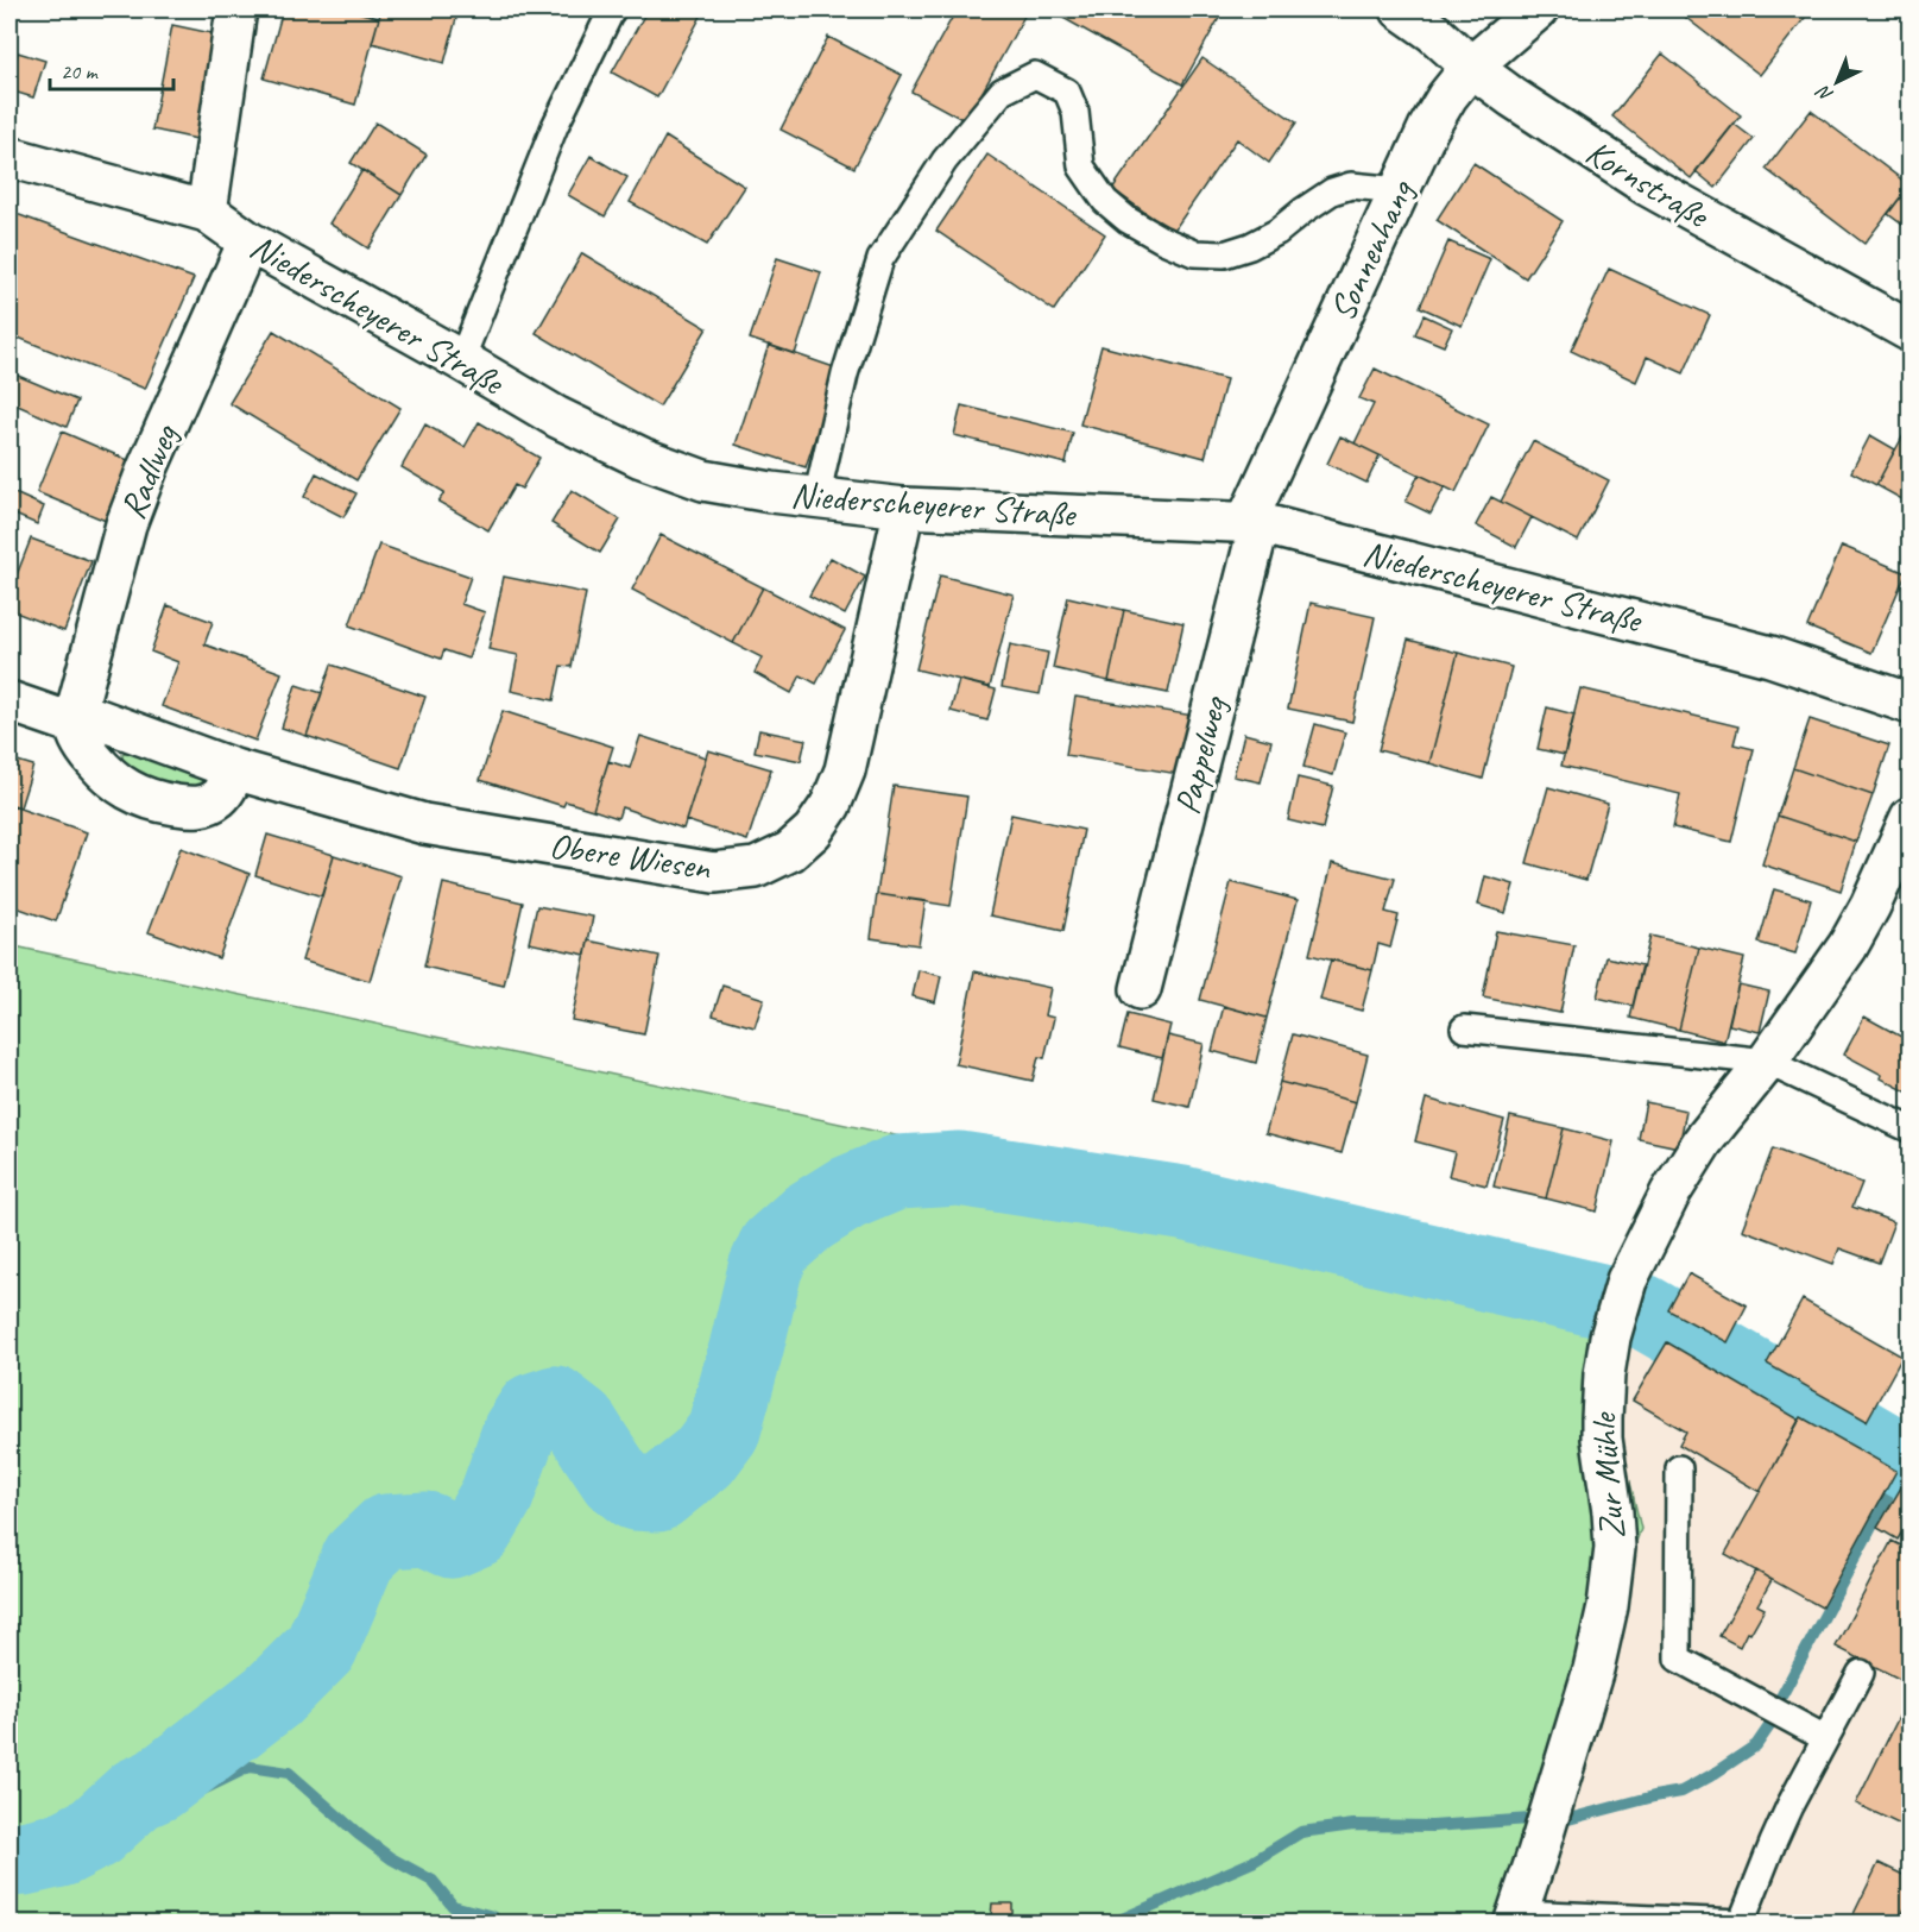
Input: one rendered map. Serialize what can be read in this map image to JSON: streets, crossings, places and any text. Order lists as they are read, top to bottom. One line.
{"streets":{"street":["Kornstraße","Sonnenhang","Niederscheyerer Straße","Radlweg","Pappelweg","Obere Wiesen","Zur Mühle"]},"crossings":[["Kornstraße","Sonnenhang"],["Sonnenhang","Niederscheyerer Straße"],["Sonnenhang","Pappelweg"],["Niederscheyerer Straße","Radlweg"],["Niederscheyerer Straße","Pappelweg"],["Niederscheyerer Straße","Obere Wiesen"],["Radlweg","Obere Wiesen"]],"scale_bar":"20 m","north":"bottom left"}
